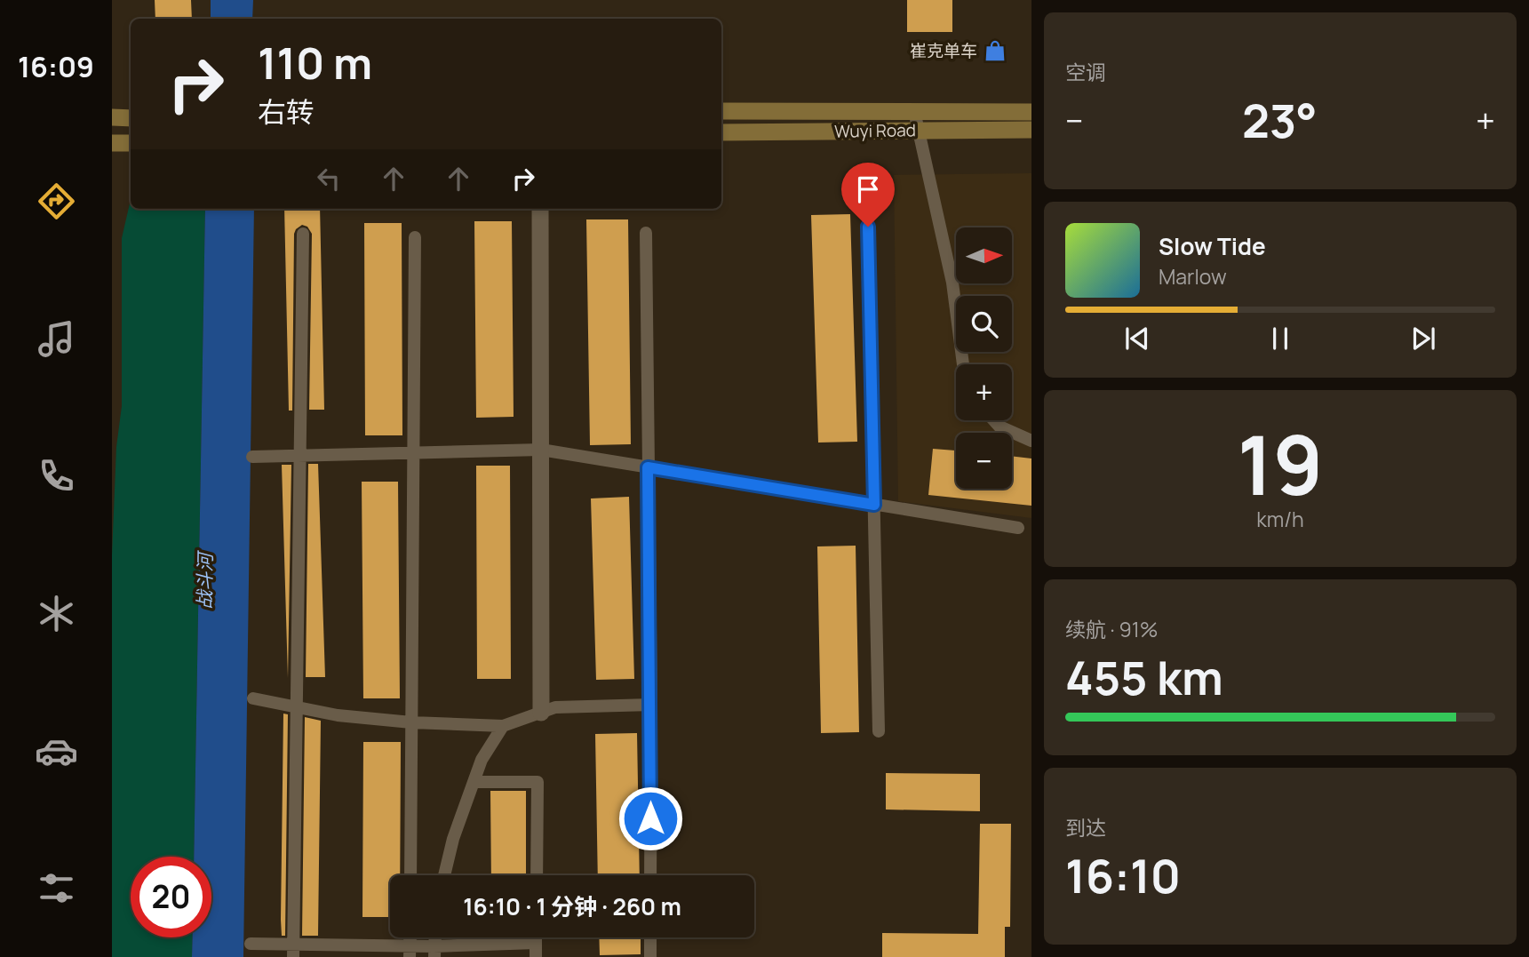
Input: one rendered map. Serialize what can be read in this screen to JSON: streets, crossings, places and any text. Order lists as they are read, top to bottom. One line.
{"streets":{"main road":["Wuyi Road"]},"water":["战斗河"],"places":{"shop":["崔克单车"]},"north":"right","page":{"tabs":"16:09","tile":["空调",["19","km/h"],["续航 · 91%","455 km"],["到达","16:10"]],"turn":["110 m","右转"],"heat":["−","23°","+"],"song":["Slow Tide","Marlow"],"map_buttons":["+","−"],"limit":"20","trip":"16:10 · 1 分钟 · 260 m"}}
